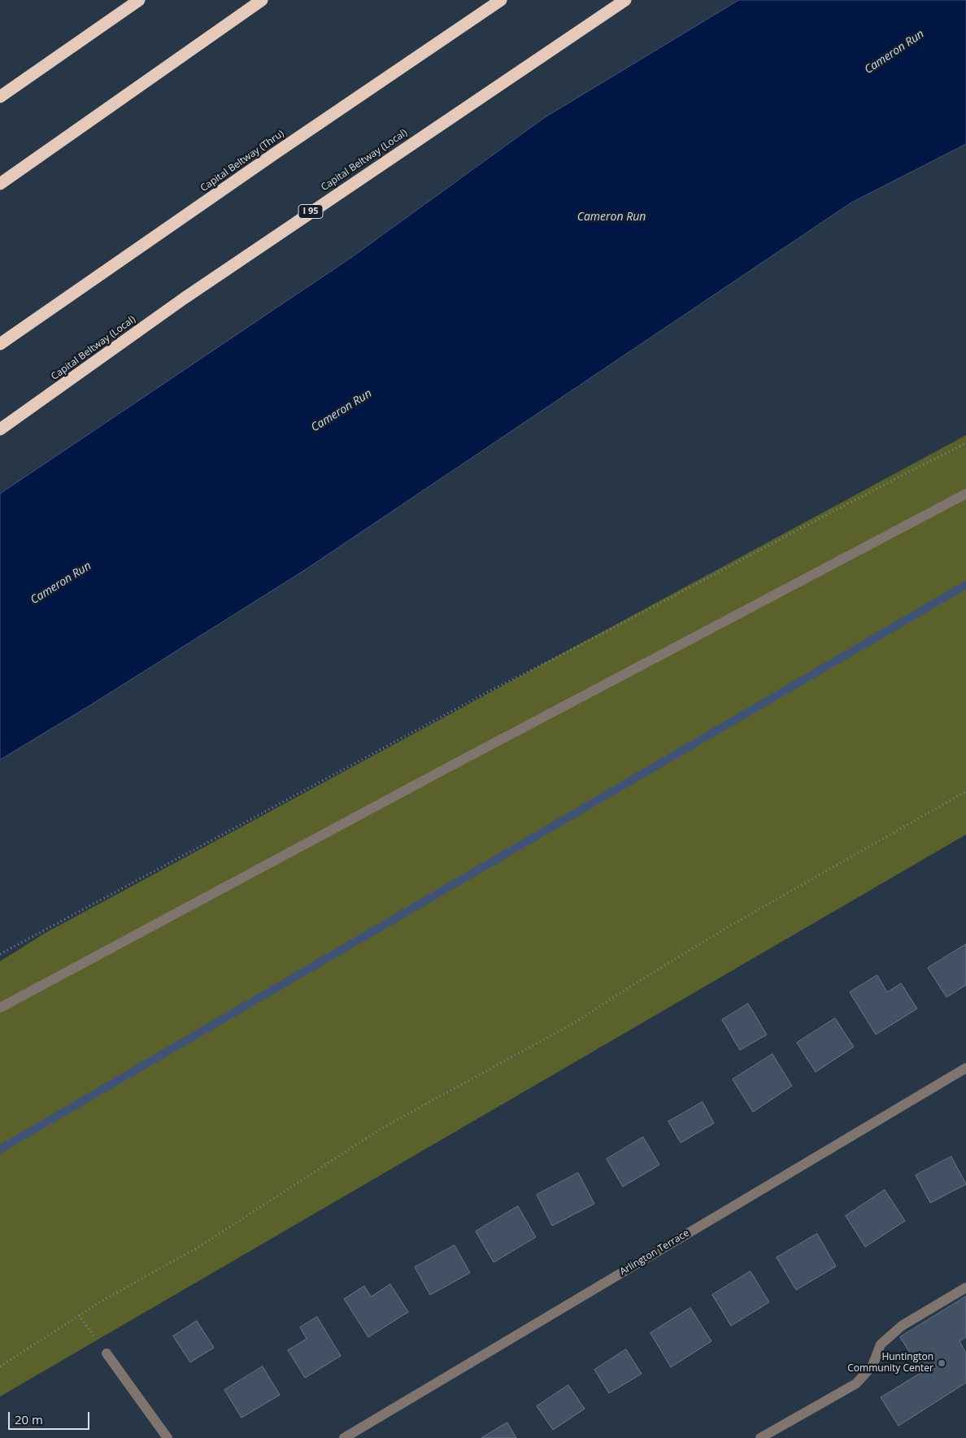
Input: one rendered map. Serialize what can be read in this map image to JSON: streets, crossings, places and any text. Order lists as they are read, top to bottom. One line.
{"streets":{"highway":["Capital Beltway (Local)","Capital Beltway (Thru)","I 95"],"street":["Arlington Terrace"]},"water":["Cameron Run"],"places":["Huntington Community Center"],"scale_bar":"20 m"}
